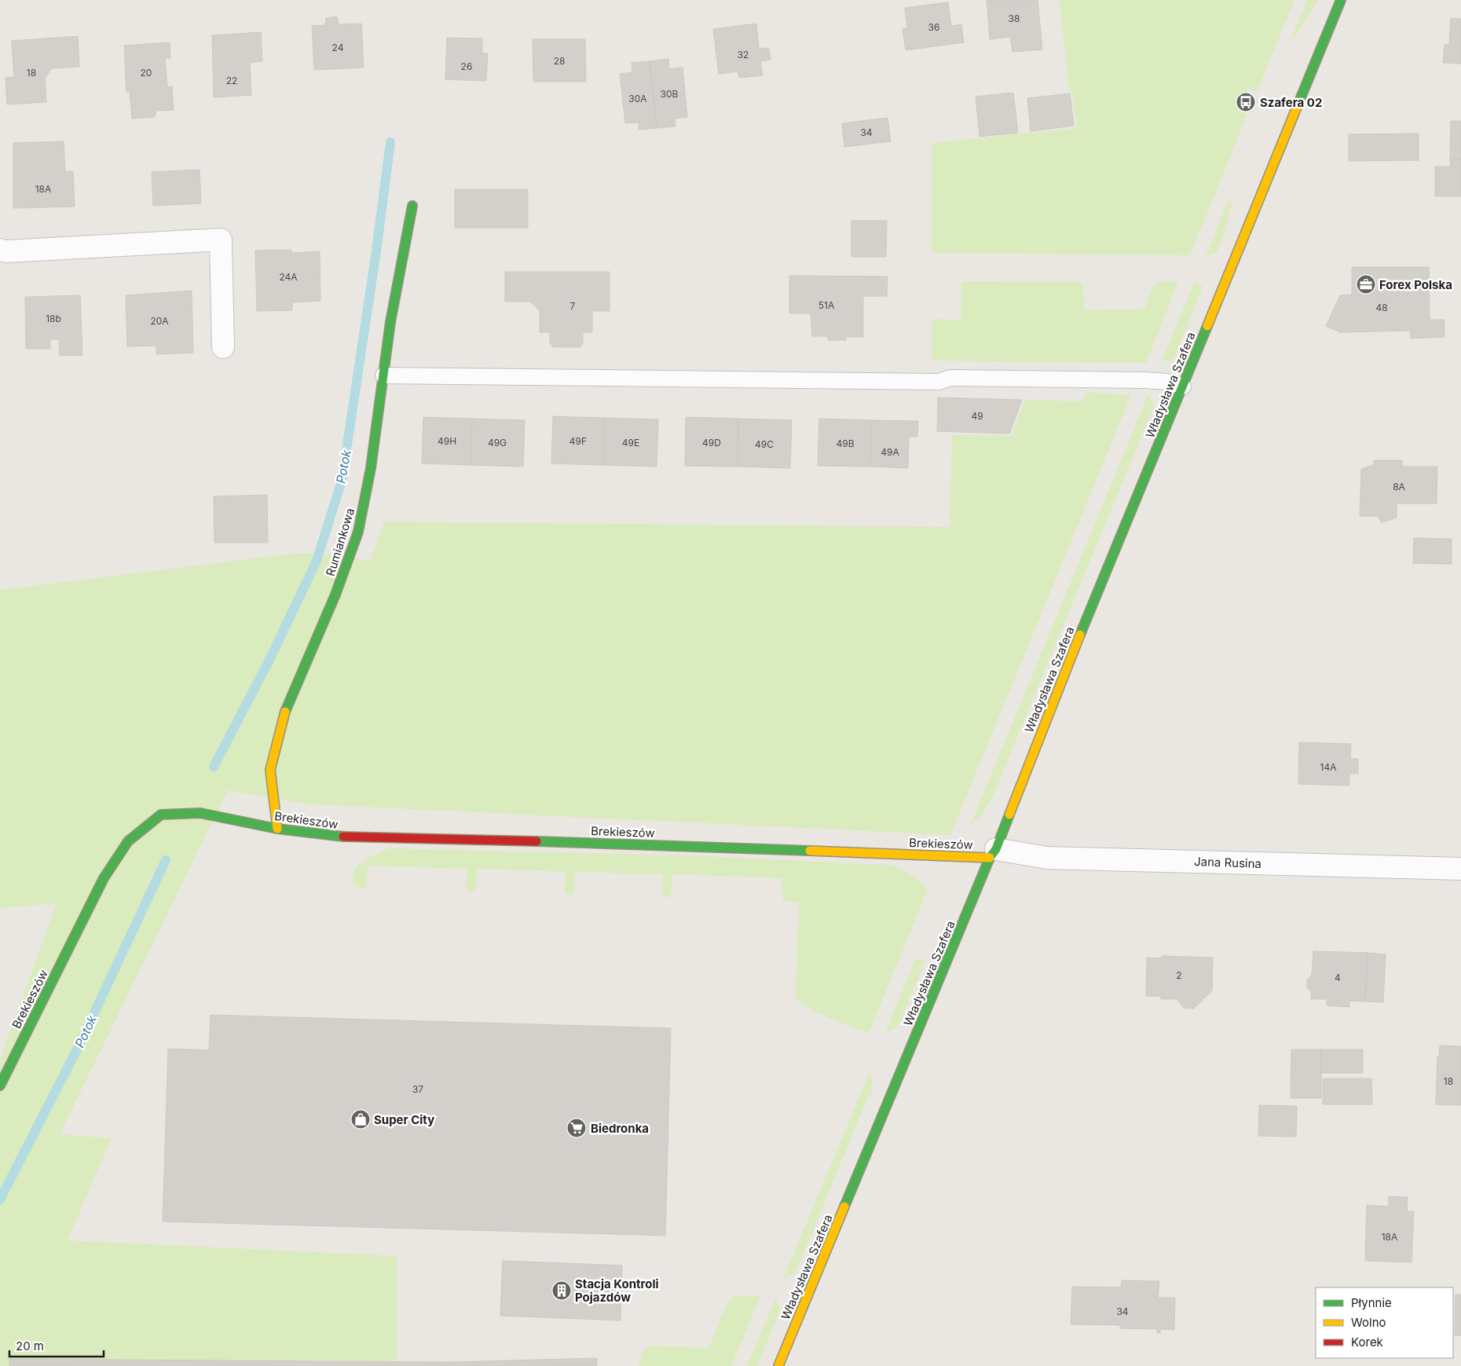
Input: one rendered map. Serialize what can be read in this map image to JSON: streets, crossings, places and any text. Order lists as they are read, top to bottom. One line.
{"streets":{"street":["Władysława Szafera","Rumiankowa","Brekieszów","Jana Rusina"]},"crossings":[["Władysława Szafera","Brekieszów"],["Władysława Szafera","Jana Rusina"],["Rumiankowa","Brekieszów"],["Brekieszów","Jana Rusina"]],"water":["Potok"],"places":{"bus stop":["Szafera 02"],"office":["Forex Polska"],"shop":["Super City"],"supermarket":["Biedronka"],"building":["Stacja Kontroli Pojazdów"]},"house_numbers":["38","36","24","32","28","26","18","20","22","30B","30A","34","18A","24A","51A","7","48","18b","20A","49","49H","49F","49G","49E","49D","49B","49C","49A","8A","14A","2","4","18","37","18A","34"],"legend":["Płynnie","Wolno","Korek"],"scale_bar":"20 m"}
